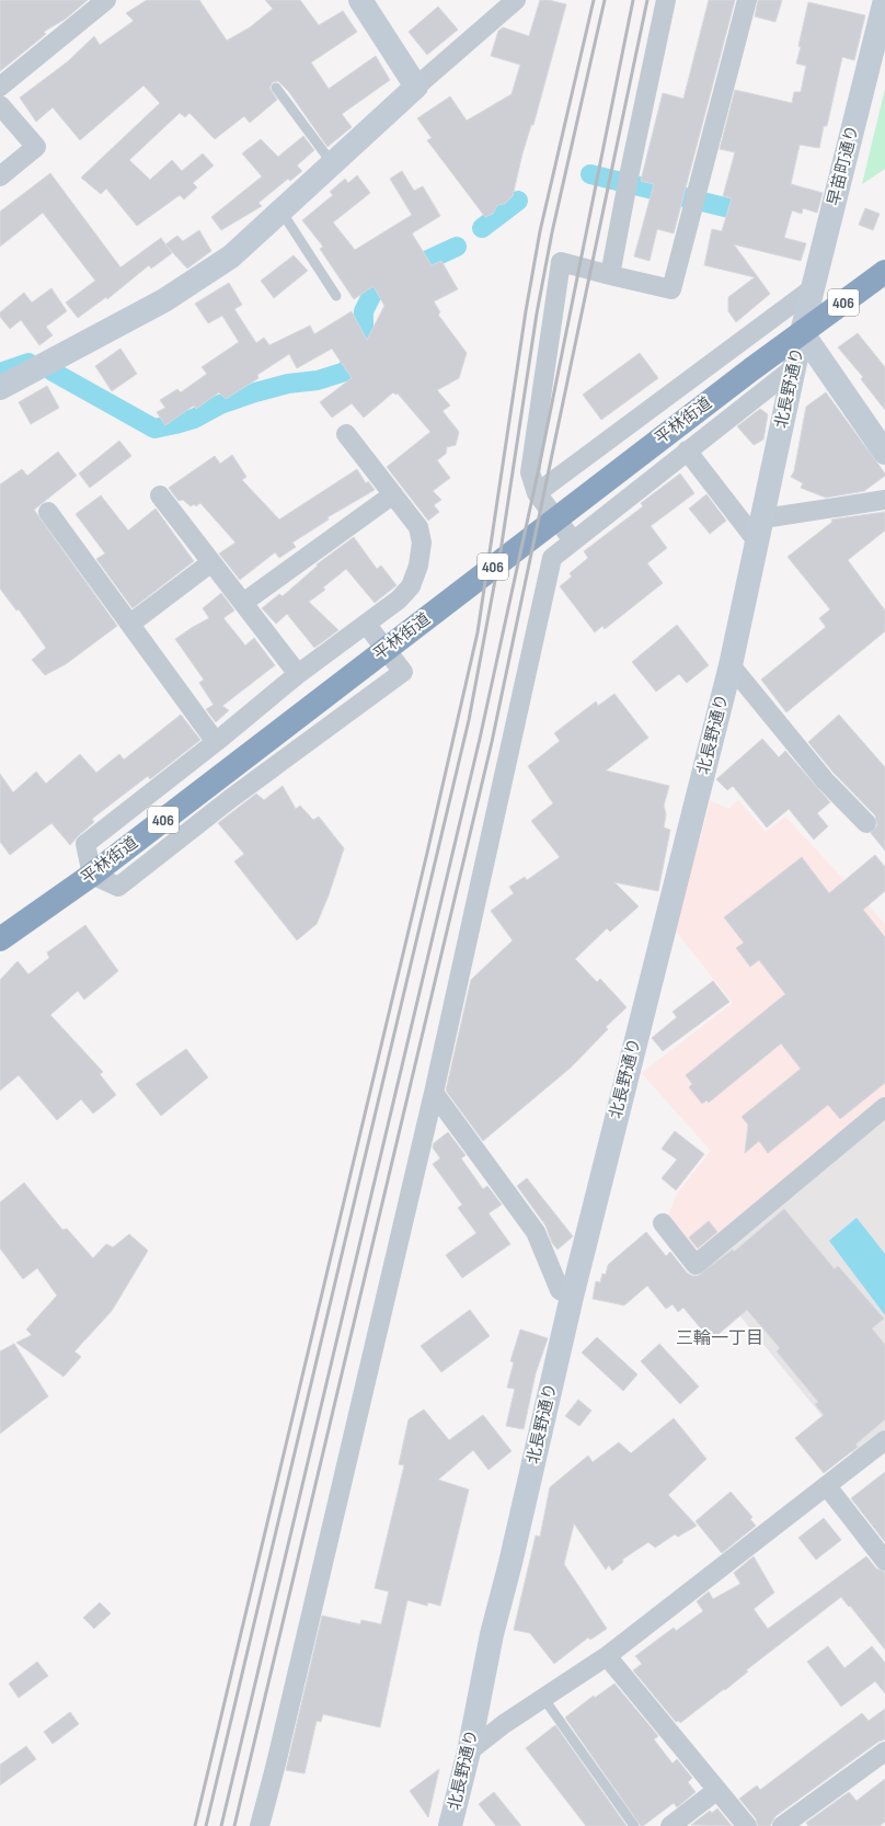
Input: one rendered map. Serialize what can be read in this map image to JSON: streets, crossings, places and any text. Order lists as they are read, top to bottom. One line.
{"streets":{"highway":["406","平林街道"],"street":["早苗町通り","北長野通り"]},"crossings":[["早苗町通り","406"],["早苗町通り","北長野通り"],["早苗町通り","平林街道"],["406","北長野通り"],["406","平林街道"],["北長野通り","平林街道"]],"districts":["三輪一丁目"]}
